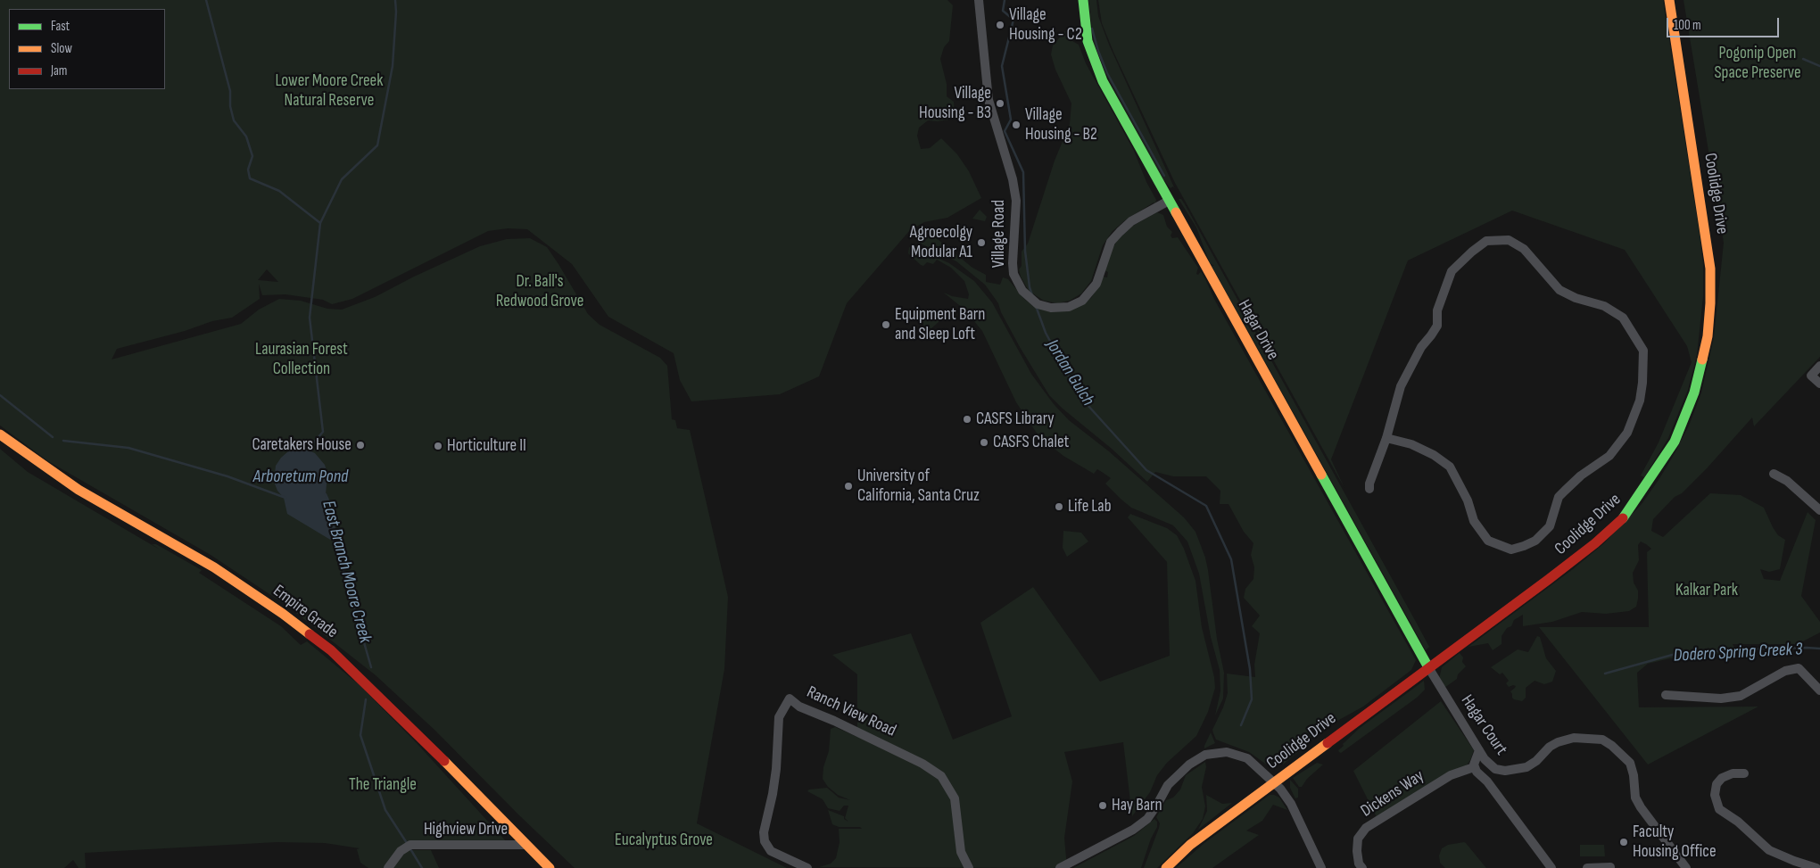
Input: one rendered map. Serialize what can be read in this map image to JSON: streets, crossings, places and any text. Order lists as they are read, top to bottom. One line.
{"streets":{"main road":["Coolidge Drive","Hagar Drive","Empire Grade"],"street":["Village Road","Ranch View Road","Hagar Court","Dickens Way","Highview Drive"]},"crossings":[["Coolidge Drive","Hagar Drive"],["Coolidge Drive","Hagar Court"],["Village Road","Hagar Drive"],["Hagar Drive","Hagar Court"],["Empire Grade","Highview Drive"]],"water":["Jordan Gulch","Arboretum Pond","East Branch Moore Creek","Dodero Spring Creek 3"],"parks":["Pogonip Open Space Preserve","Lower Moore Creek Natural Reserve","Dr. Ball's Redwood Grove","Laurasian Forest Collection","Kalkar Park","The Triangle","Eucalyptus Grove"],"places":["Village Housing - C2","Village Housing - B3","Village Housing - B2","Agroecolgy Modular A1","Equipment Barn and Sleep Loft","CASFS Library","CASFS Chalet","Caretakers House","Horticulture II","University of California, Santa Cruz","Life Lab","Hay Barn","Faculty Housing Office"],"legend":["Fast","Slow","Jam"],"scale_bar":"100 m"}
